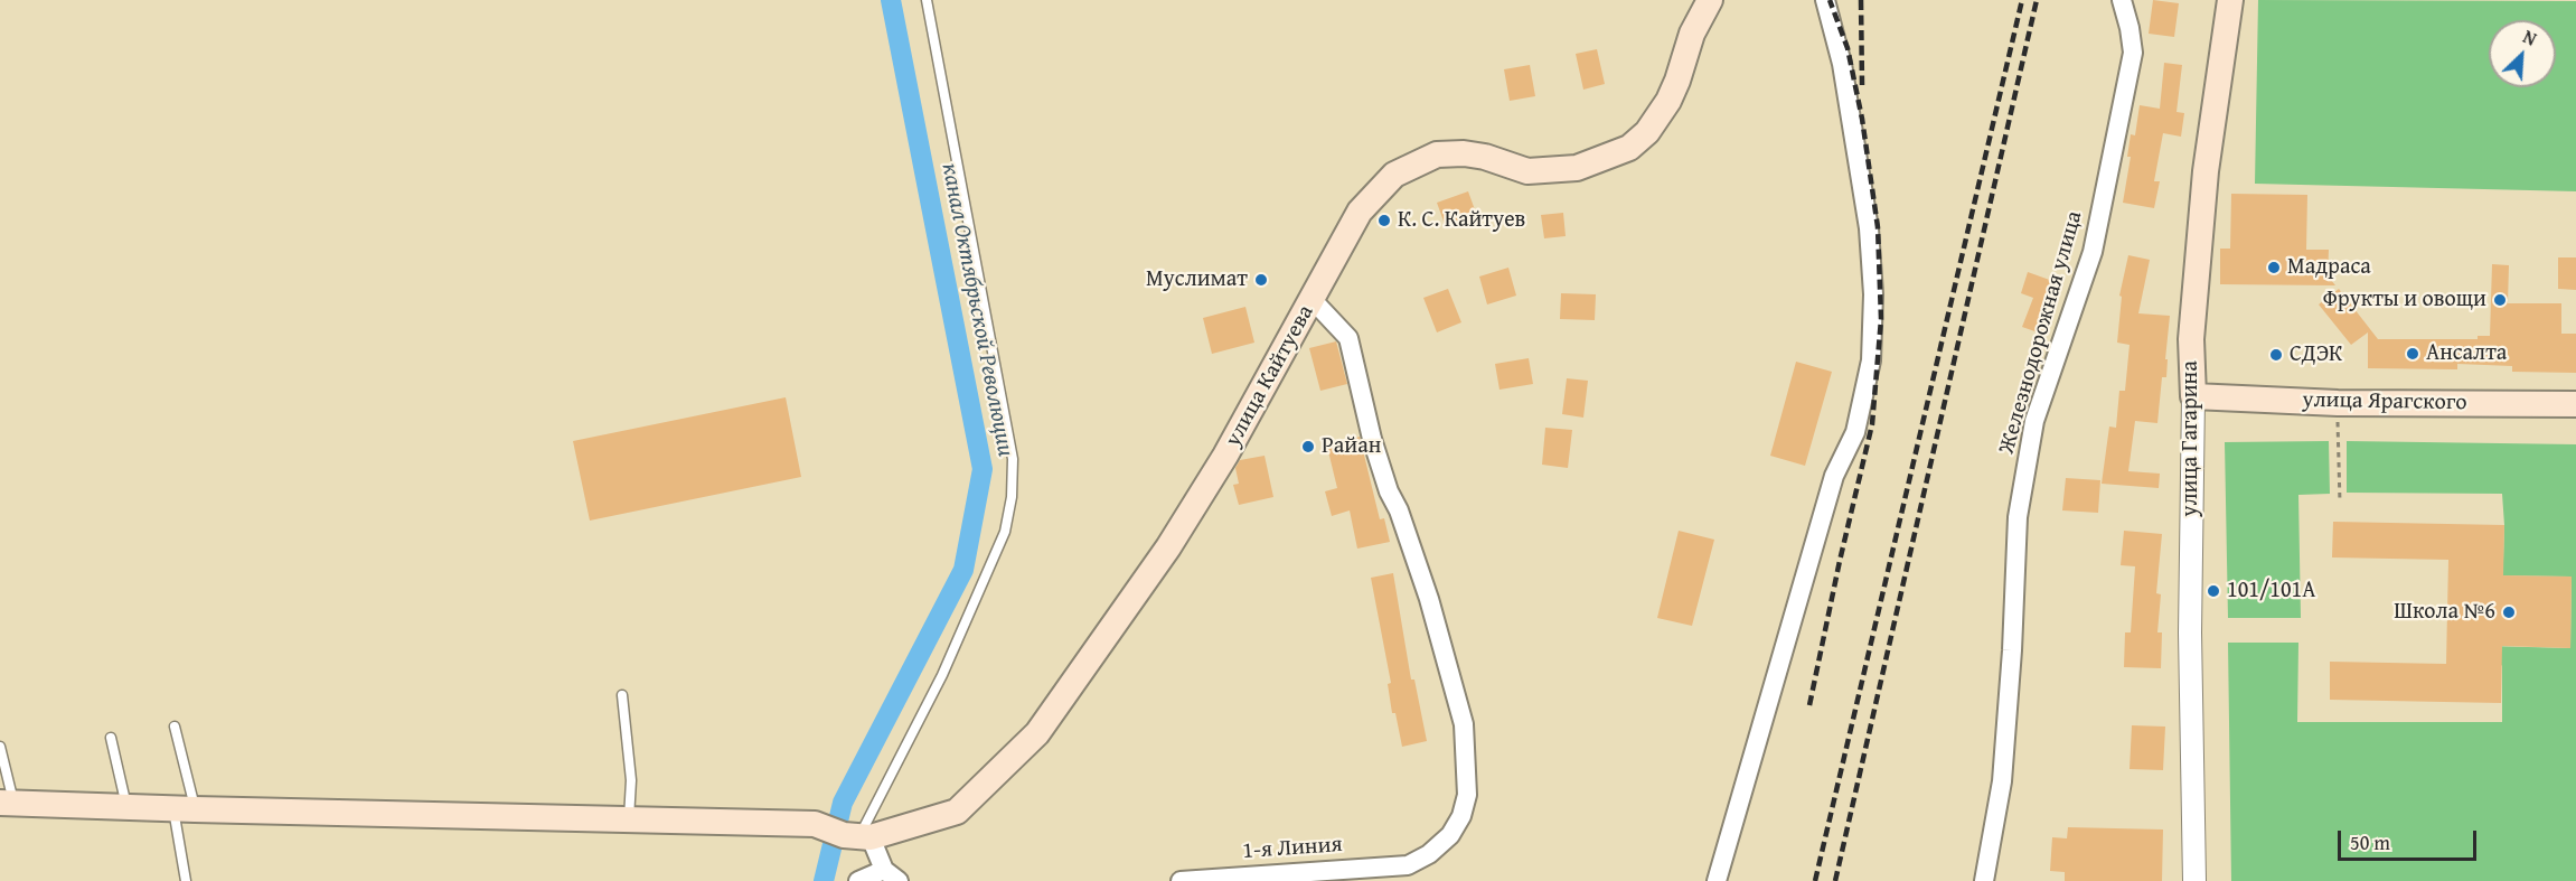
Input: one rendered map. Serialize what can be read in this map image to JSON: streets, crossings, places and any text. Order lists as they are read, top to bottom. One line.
{"streets":{"main road":["улица Кайтуева","улица Ярагского","улица Гагарина"],"street":["Железнодорожная улица","1-я Линия"]},"crossings":[["улица Кайтуева","1-я Линия"],["улица Ярагского","улица Гагарина"]],"water":["канал Октябрьской Революции"],"places":["К. С. Кайтуев","Мадраса","Муслимат","Фрукты и овощи","Ансалта","СДЭК","Райан","101/101А","Школа №6"],"scale_bar":"50 m","north":"top right"}
